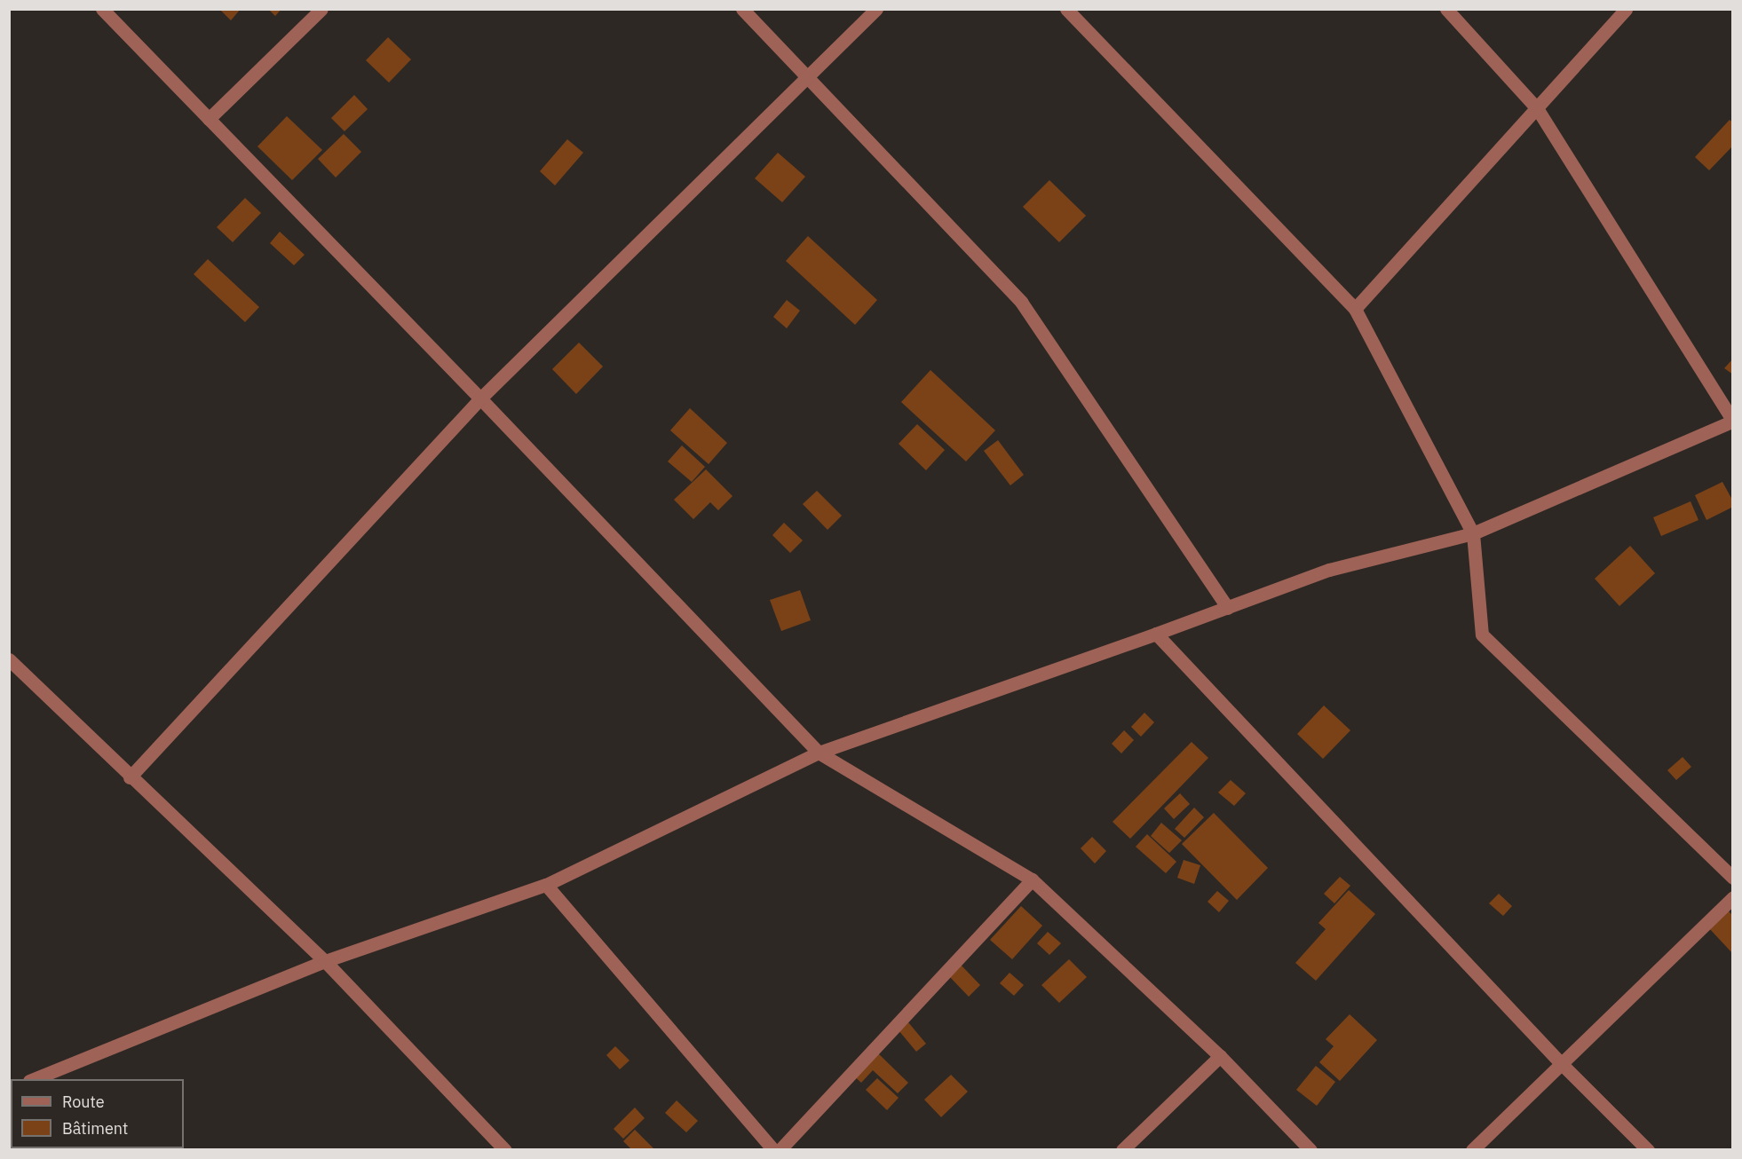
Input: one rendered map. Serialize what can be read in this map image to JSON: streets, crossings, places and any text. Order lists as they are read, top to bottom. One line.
{"legend":["Route","Bâtiment"]}
